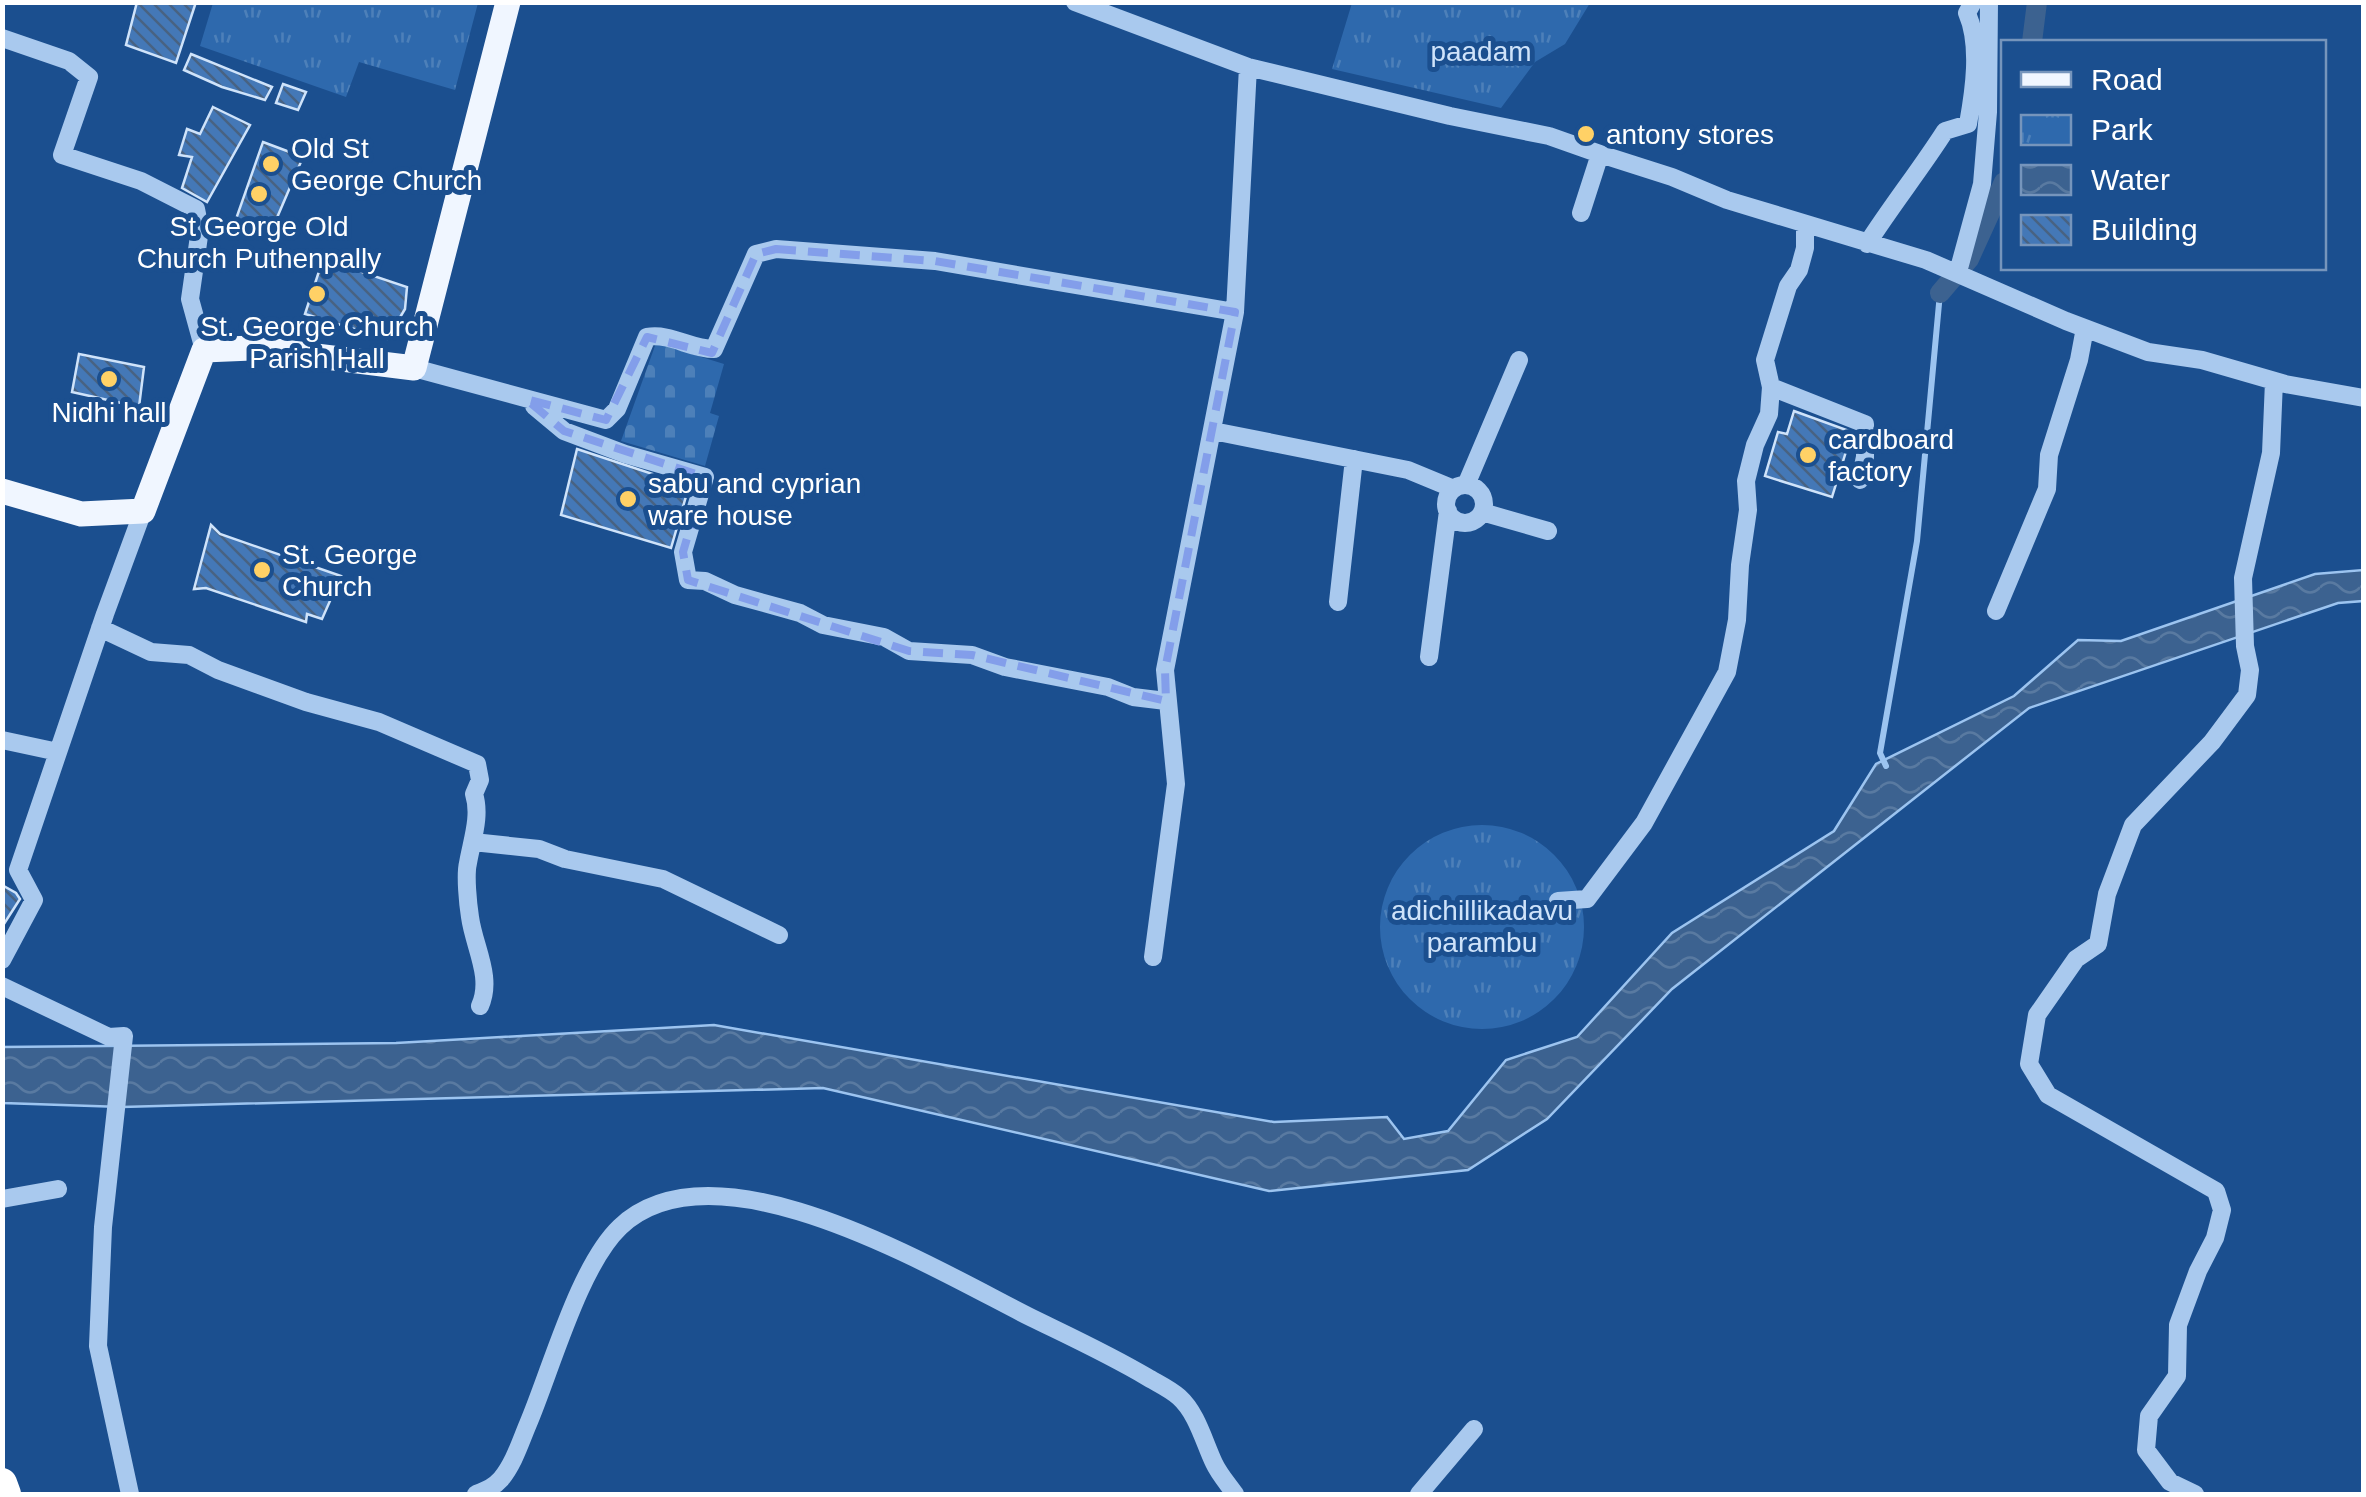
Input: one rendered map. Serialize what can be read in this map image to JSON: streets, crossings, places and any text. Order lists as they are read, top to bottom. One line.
{"parks":["paadam","adichillikadavu parambu"],"places":["antony stores","Old St George Church","St George Old Church Puthenpally","St. George Church Parish Hall","Nidhi hall","cardboard factory","sabu and cyprian ware house","St. George Church"],"legend":["Road","Park","Water","Building"]}
